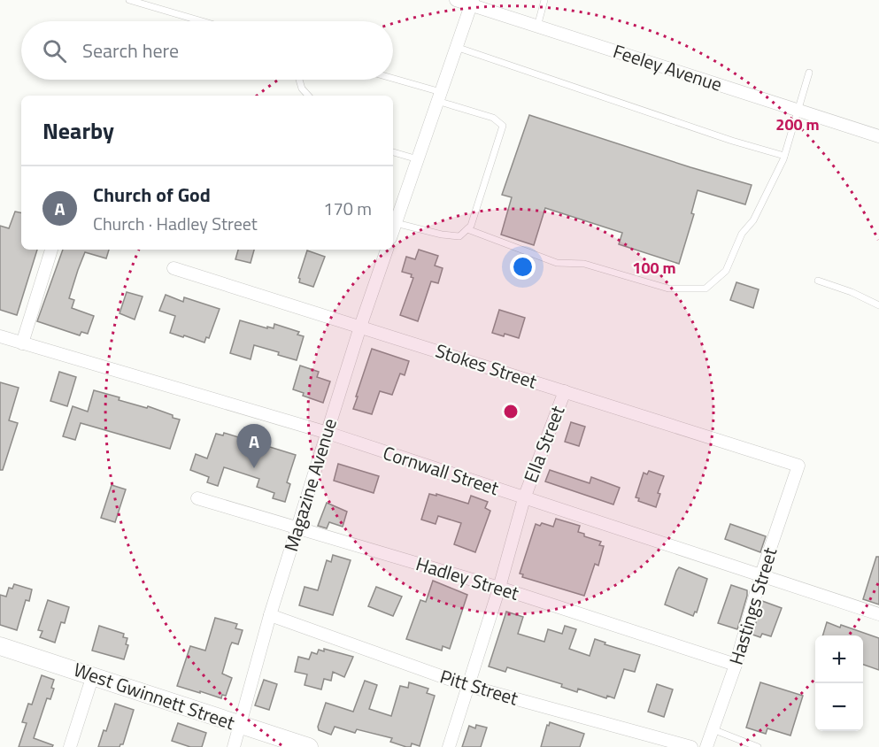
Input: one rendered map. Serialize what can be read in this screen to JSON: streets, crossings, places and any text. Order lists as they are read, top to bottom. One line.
{"streets":{"main road":["West Gwinnett Street"],"street":["Feeley Avenue","Stokes Street","Ella Street","Cornwall Street","Magazine Avenue","Hadley Street","Hastings Street","Pitt Street"]},"crossings":[["Stokes Street","Ella Street"],["Stokes Street","Magazine Avenue"],["Stokes Street","Hastings Street"],["Ella Street","Cornwall Street"],["Ella Street","Hadley Street"],["Ella Street","Pitt Street"],["Cornwall Street","Magazine Avenue"],["Cornwall Street","Hastings Street"],["Magazine Avenue","Hadley Street"],["Magazine Avenue","Pitt Street"],["Magazine Avenue","West Gwinnett Street"],["Hadley Street","Hastings Street"]],"page":{"search":"Search here","heading":"Nearby","list":[{"mark":"A","name":"Church of God","note":"Church · Hadley Street","value":"170 m"}],"pins":"A","map_buttons":["+","−"]},"rings":["200 m","100 m"]}
